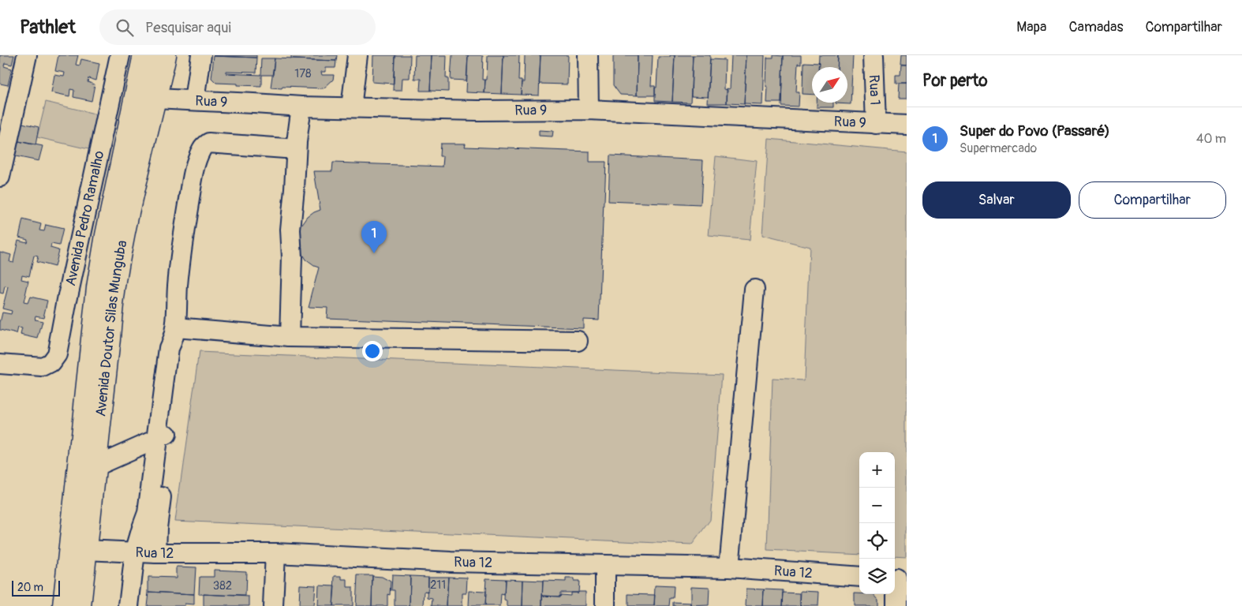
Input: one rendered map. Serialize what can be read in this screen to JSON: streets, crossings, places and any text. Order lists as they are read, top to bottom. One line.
{"streets":{"main road":["Avenida Doutor Silas Munguba"],"street":["Rua 1","Rua 9","Avenida Pedro Ramalho","Rua 12"]},"crossings":[["Rua 1","Rua 9"],["Rua 9","Avenida Doutor Silas Munguba"],["Avenida Doutor Silas Munguba","Rua 12"]],"house_numbers":["178","211","382"],"scale_bar":"20 m","north":"top right","page":{"header":"Pathlet","search":"Pesquisar aqui","nav":["Mapa","Camadas","Compartilhar"],"heading":"Por perto","list":[{"mark":"1","name":"Super do Povo (Passaré)","note":"Supermercado","value":"40 m"}],"buttons":["Salvar","Compartilhar"],"pins":"1","map_buttons":["+","−"],"scale":"20 m"}}
